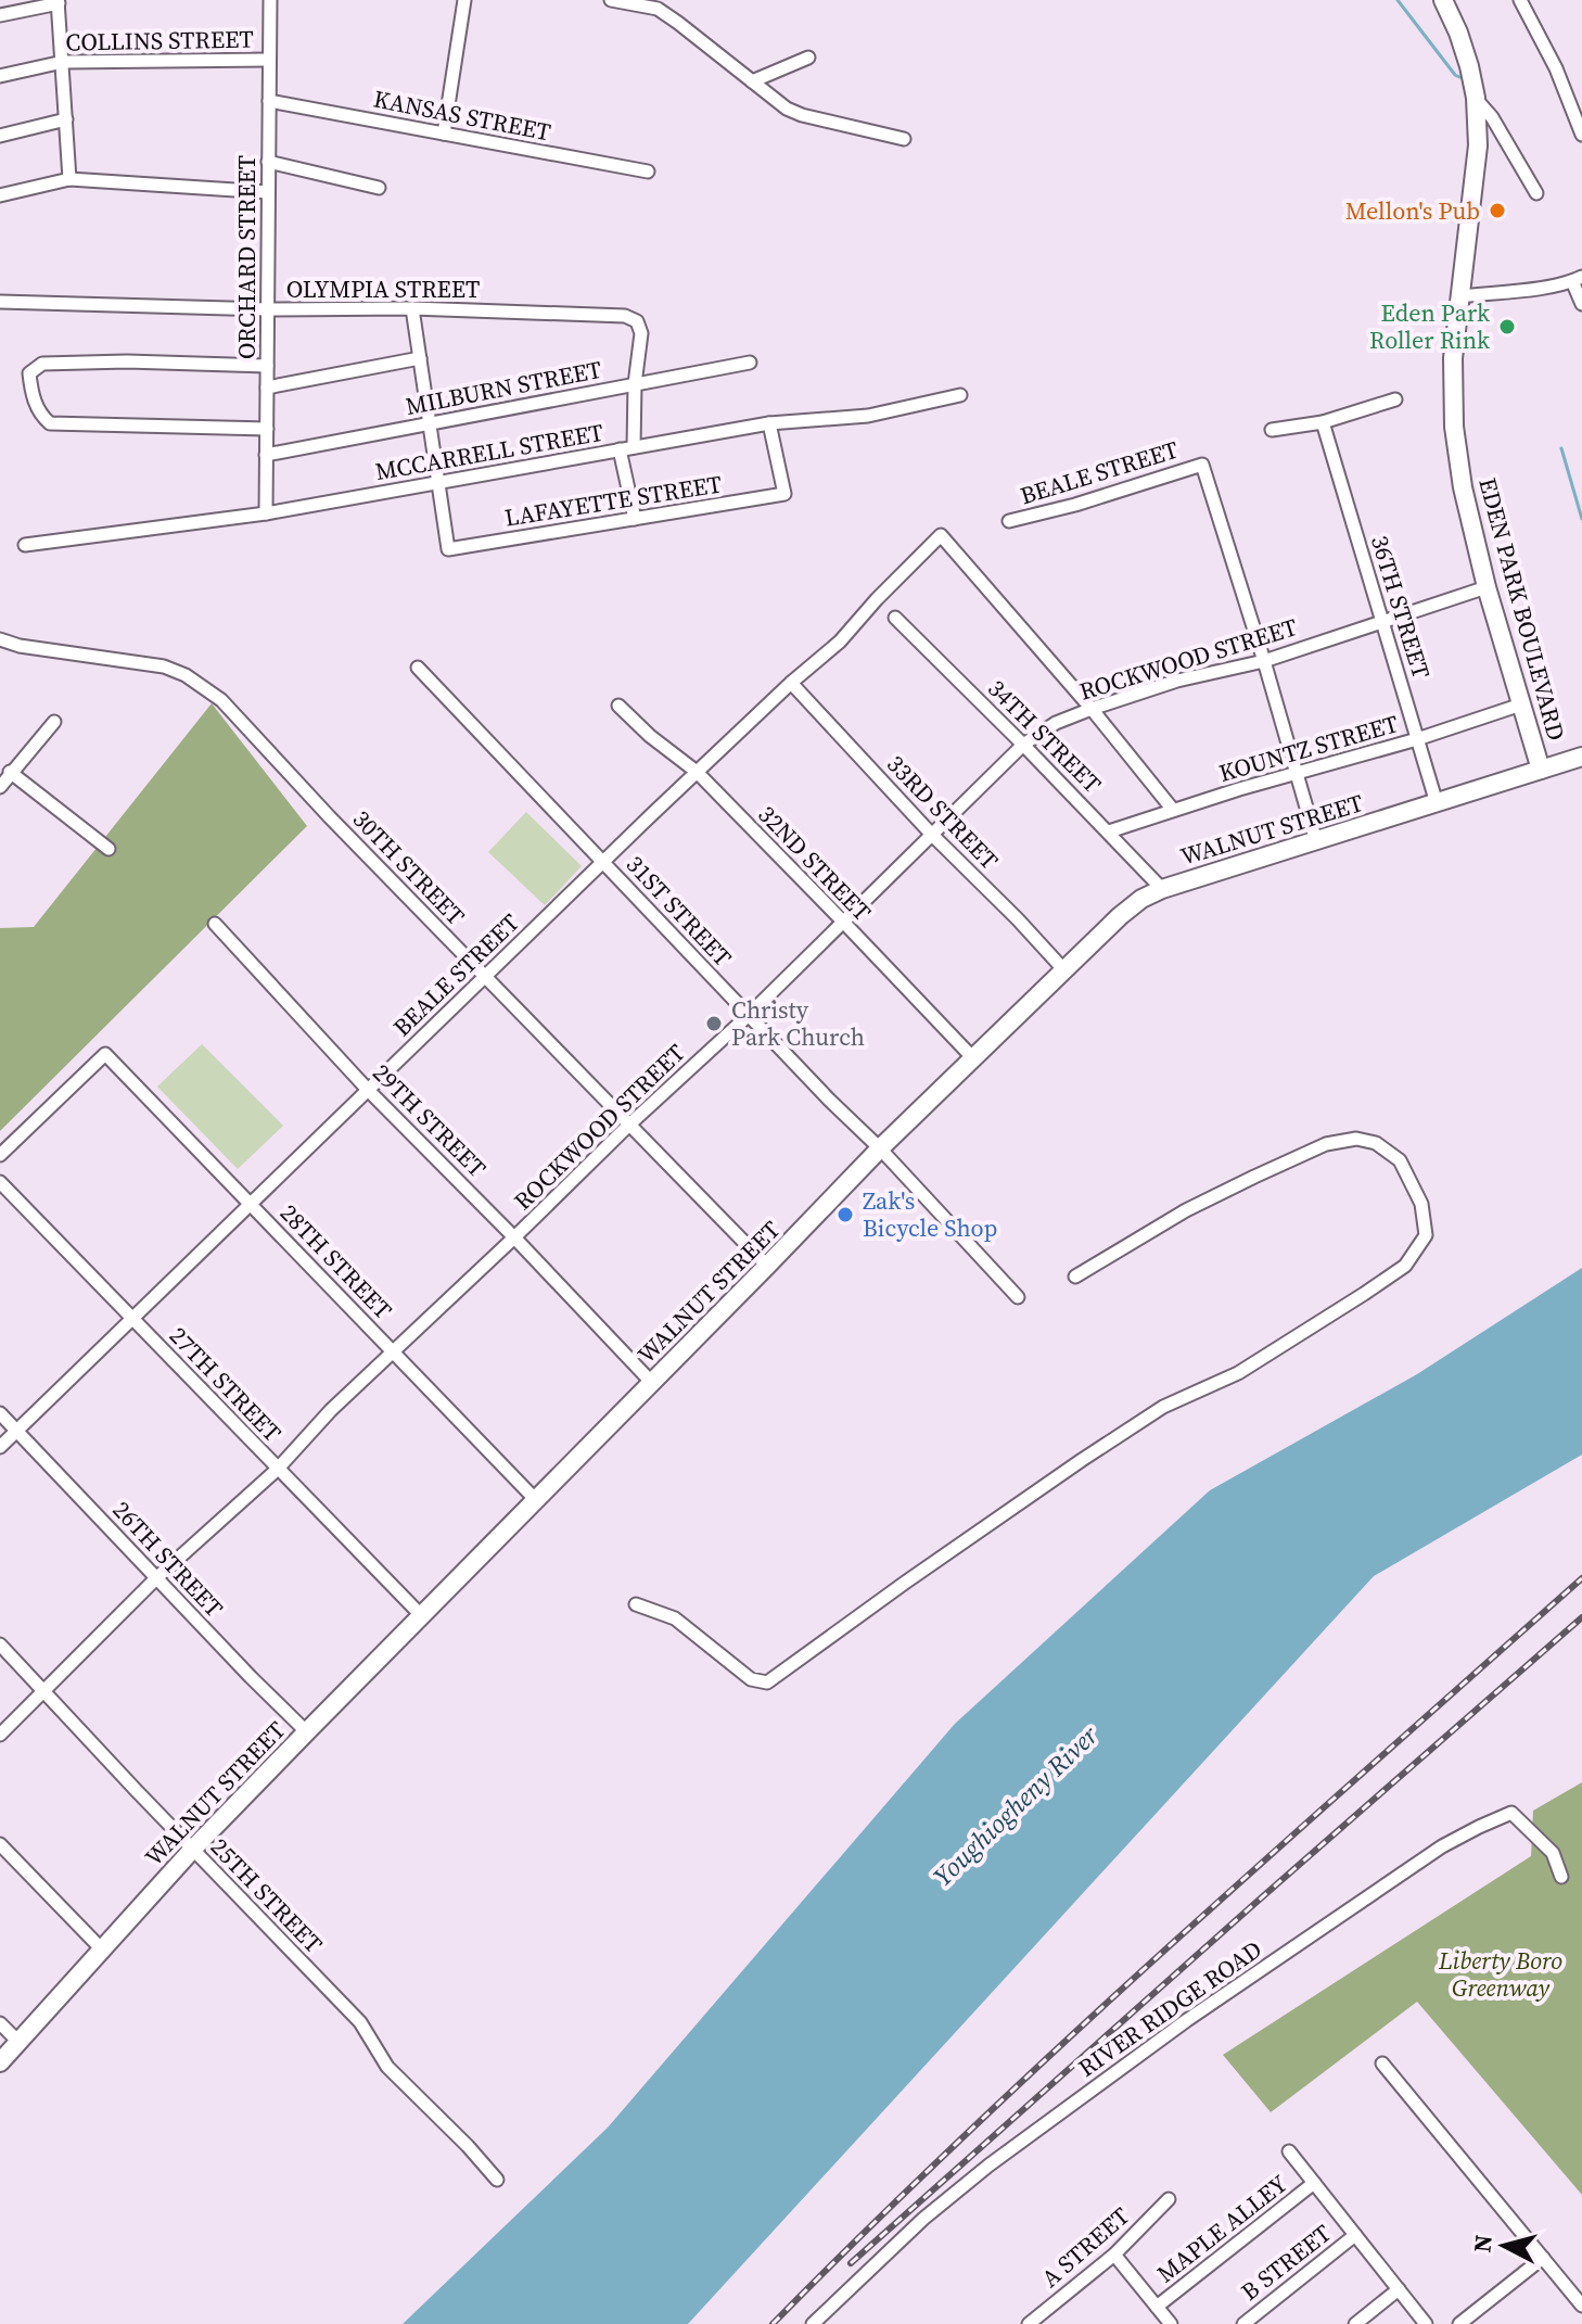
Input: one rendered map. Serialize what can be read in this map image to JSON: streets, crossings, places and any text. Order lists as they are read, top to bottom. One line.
{"streets":{"main road":["EDEN PARK BOULEVARD","WALNUT STREET"],"street":["COLLINS STREET","KANSAS STREET","ORCHARD STREET","OLYMPIA STREET","MILBURN STREET","MCCARRELL STREET","BEALE STREET","LAFAYETTE STREET","36TH STREET","ROCKWOOD STREET","34TH STREET","KOUNTZ STREET","33RD STREET","32ND STREET","30TH STREET","31ST STREET","29TH STREET","28TH STREET","27TH STREET","26TH STREET","25TH STREET","RIVER RIDGE ROAD","MAPLE ALLEY","A STREET","B STREET"]},"crossings":[["COLLINS STREET","ORCHARD STREET"],["KANSAS STREET","ORCHARD STREET"],["ORCHARD STREET","OLYMPIA STREET"],["ORCHARD STREET","MILBURN STREET"],["ORCHARD STREET","MCCARRELL STREET"],["OLYMPIA STREET","MILBURN STREET"],["OLYMPIA STREET","MCCARRELL STREET"],["MCCARRELL STREET","LAFAYETTE STREET"],["BEALE STREET","ROCKWOOD STREET"],["BEALE STREET","33RD STREET"],["BEALE STREET","32ND STREET"],["BEALE STREET","30TH STREET"],["BEALE STREET","31ST STREET"],["BEALE STREET","29TH STREET"],["BEALE STREET","28TH STREET"],["BEALE STREET","27TH STREET"],["BEALE STREET","26TH STREET"],["36TH STREET","ROCKWOOD STREET"],["36TH STREET","KOUNTZ STREET"],["36TH STREET","WALNUT STREET"],["EDEN PARK BOULEVARD","ROCKWOOD STREET"],["EDEN PARK BOULEVARD","KOUNTZ STREET"],["EDEN PARK BOULEVARD","WALNUT STREET"],["ROCKWOOD STREET","34TH STREET"],["ROCKWOOD STREET","33RD STREET"],["ROCKWOOD STREET","32ND STREET"],["ROCKWOOD STREET","30TH STREET"],["ROCKWOOD STREET","31ST STREET"],["ROCKWOOD STREET","29TH STREET"],["ROCKWOOD STREET","28TH STREET"],["ROCKWOOD STREET","27TH STREET"],["ROCKWOOD STREET","26TH STREET"],["ROCKWOOD STREET","25TH STREET"],["34TH STREET","KOUNTZ STREET"],["34TH STREET","WALNUT STREET"],["33RD STREET","WALNUT STREET"],["WALNUT STREET","32ND STREET"],["WALNUT STREET","30TH STREET"],["WALNUT STREET","31ST STREET"],["WALNUT STREET","29TH STREET"],["WALNUT STREET","28TH STREET"],["WALNUT STREET","27TH STREET"],["WALNUT STREET","26TH STREET"],["WALNUT STREET","25TH STREET"]],"water":["Youghiogheny River"],"parks":["Liberty Boro Greenway"],"places":["Mellon's Pub","Eden Park Roller Rink","Christy Park Church","Zak's Bicycle Shop"],"north":"left"}
